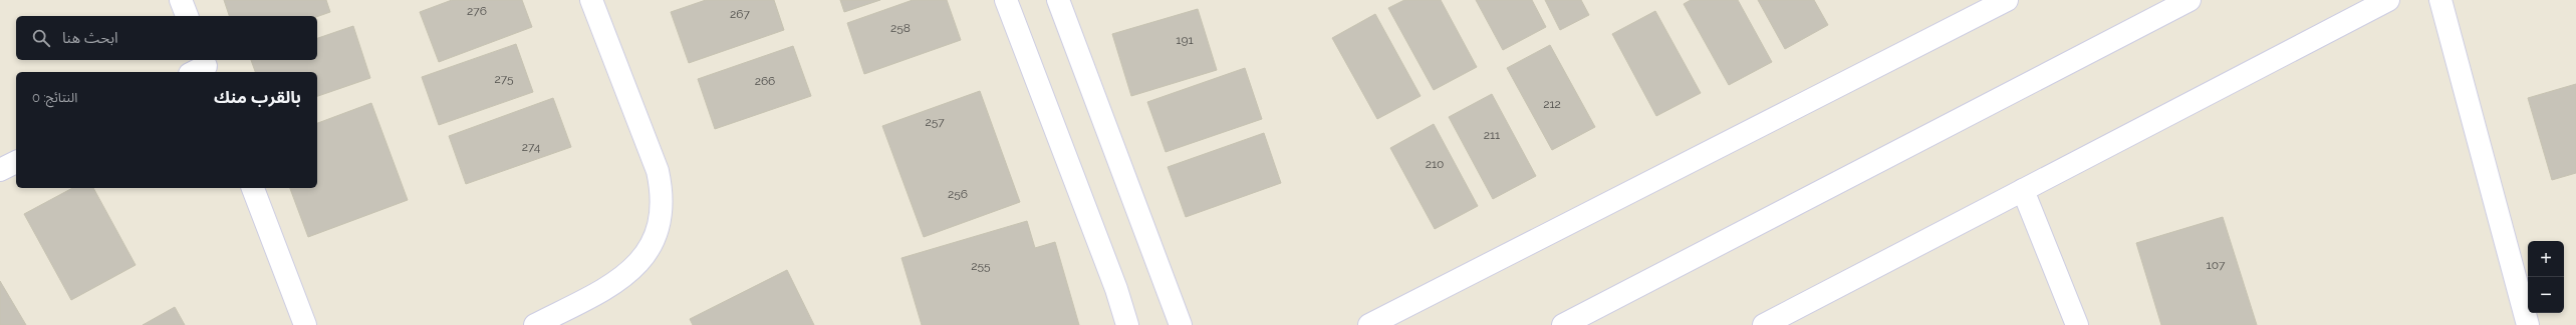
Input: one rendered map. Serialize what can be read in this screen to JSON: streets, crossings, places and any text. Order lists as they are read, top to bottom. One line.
{"house_numbers":["276","267","258","191","275","266","212","257","211","274","210","256","107","255"],"page":{"search":"ابحث هنا","heading":["بالقرب منك","النتائج: 0"],"map_buttons":["+","−"]}}
